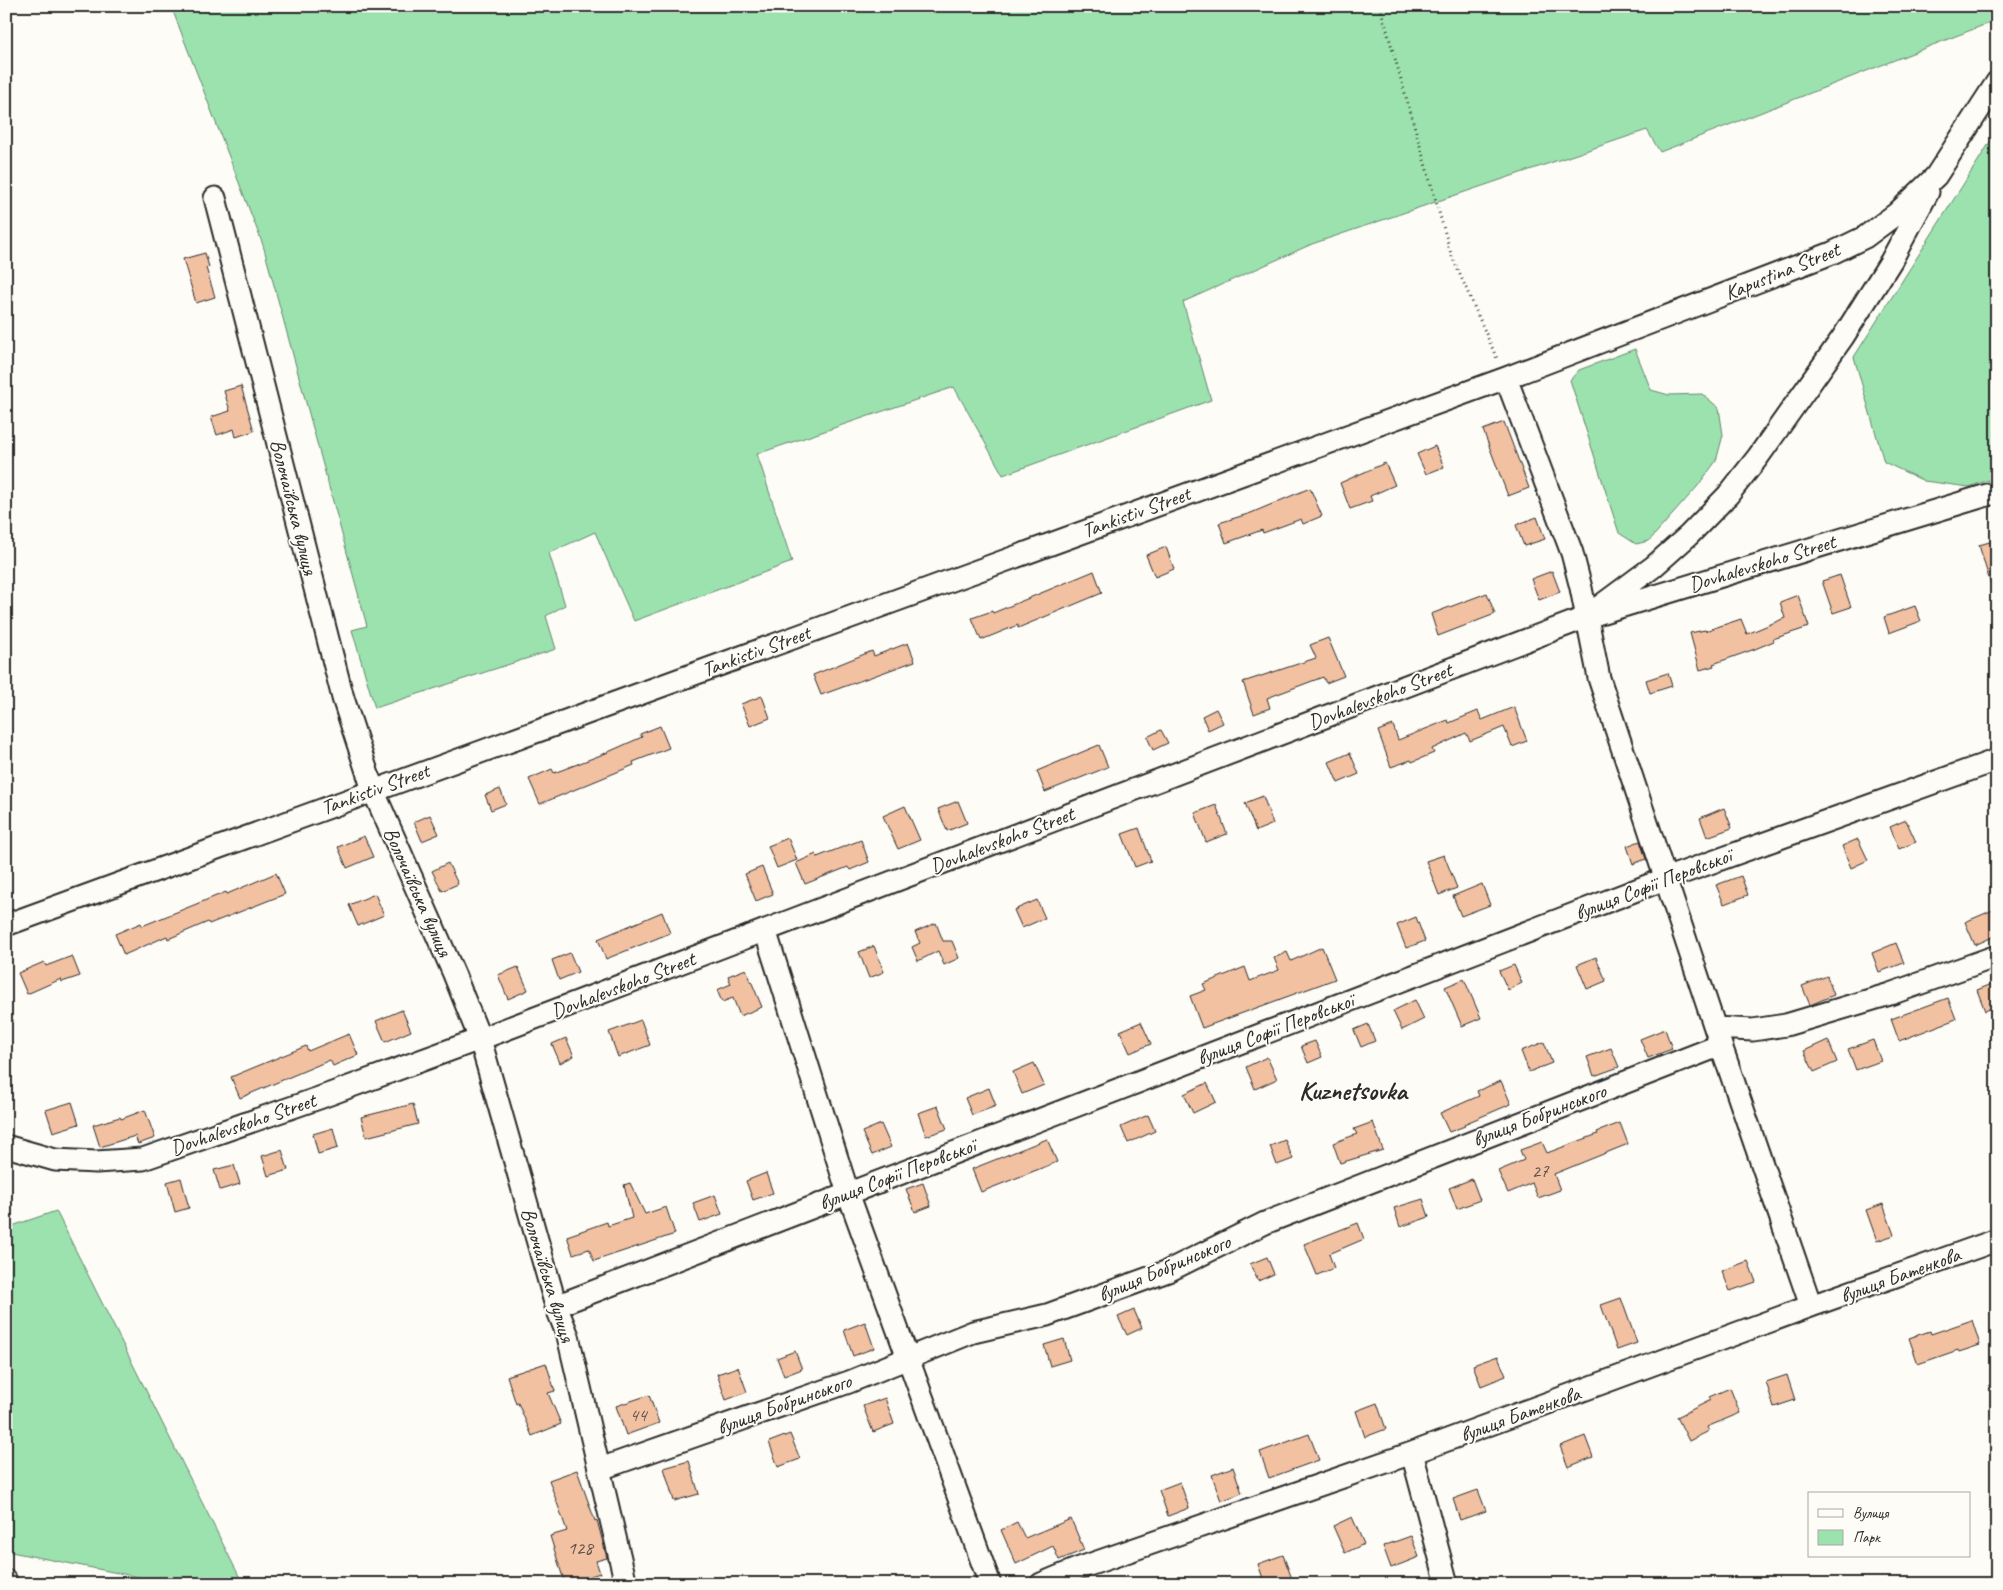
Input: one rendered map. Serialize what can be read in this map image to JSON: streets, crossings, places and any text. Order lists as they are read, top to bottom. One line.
{"streets":{"street":["Kapustina Street","Волочаївська вулиця","Tankistiv Street","Dovhalevskoho Street","вулиця Софії Перовської","вулиця Бобринського","вулиця Батенкова"]},"crossings":[["Kapustina Street","Tankistiv Street"],["Волочаївська вулиця","Tankistiv Street"],["Волочаївська вулиця","Dovhalevskoho Street"],["Волочаївська вулиця","вулиця Софії Перовської"],["Волочаївська вулиця","вулиця Бобринського"]],"districts":["Kuznetsovka"],"house_numbers":["27","44","128"],"legend":["Вулиця","Парк"]}
